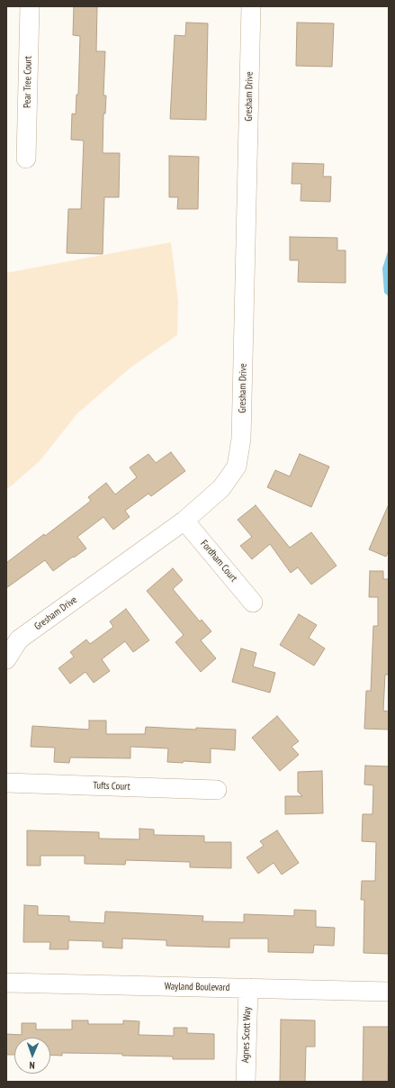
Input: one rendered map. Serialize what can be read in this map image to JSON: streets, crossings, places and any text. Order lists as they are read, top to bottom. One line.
{"streets":{"street":["Pear Tree Court","Gresham Drive","Fordham Court","Tufts Court","Wayland Boulevard","Agnes Scott Way"]},"crossings":[["Gresham Drive","Fordham Court"],["Wayland Boulevard","Agnes Scott Way"]],"north":"bottom"}
